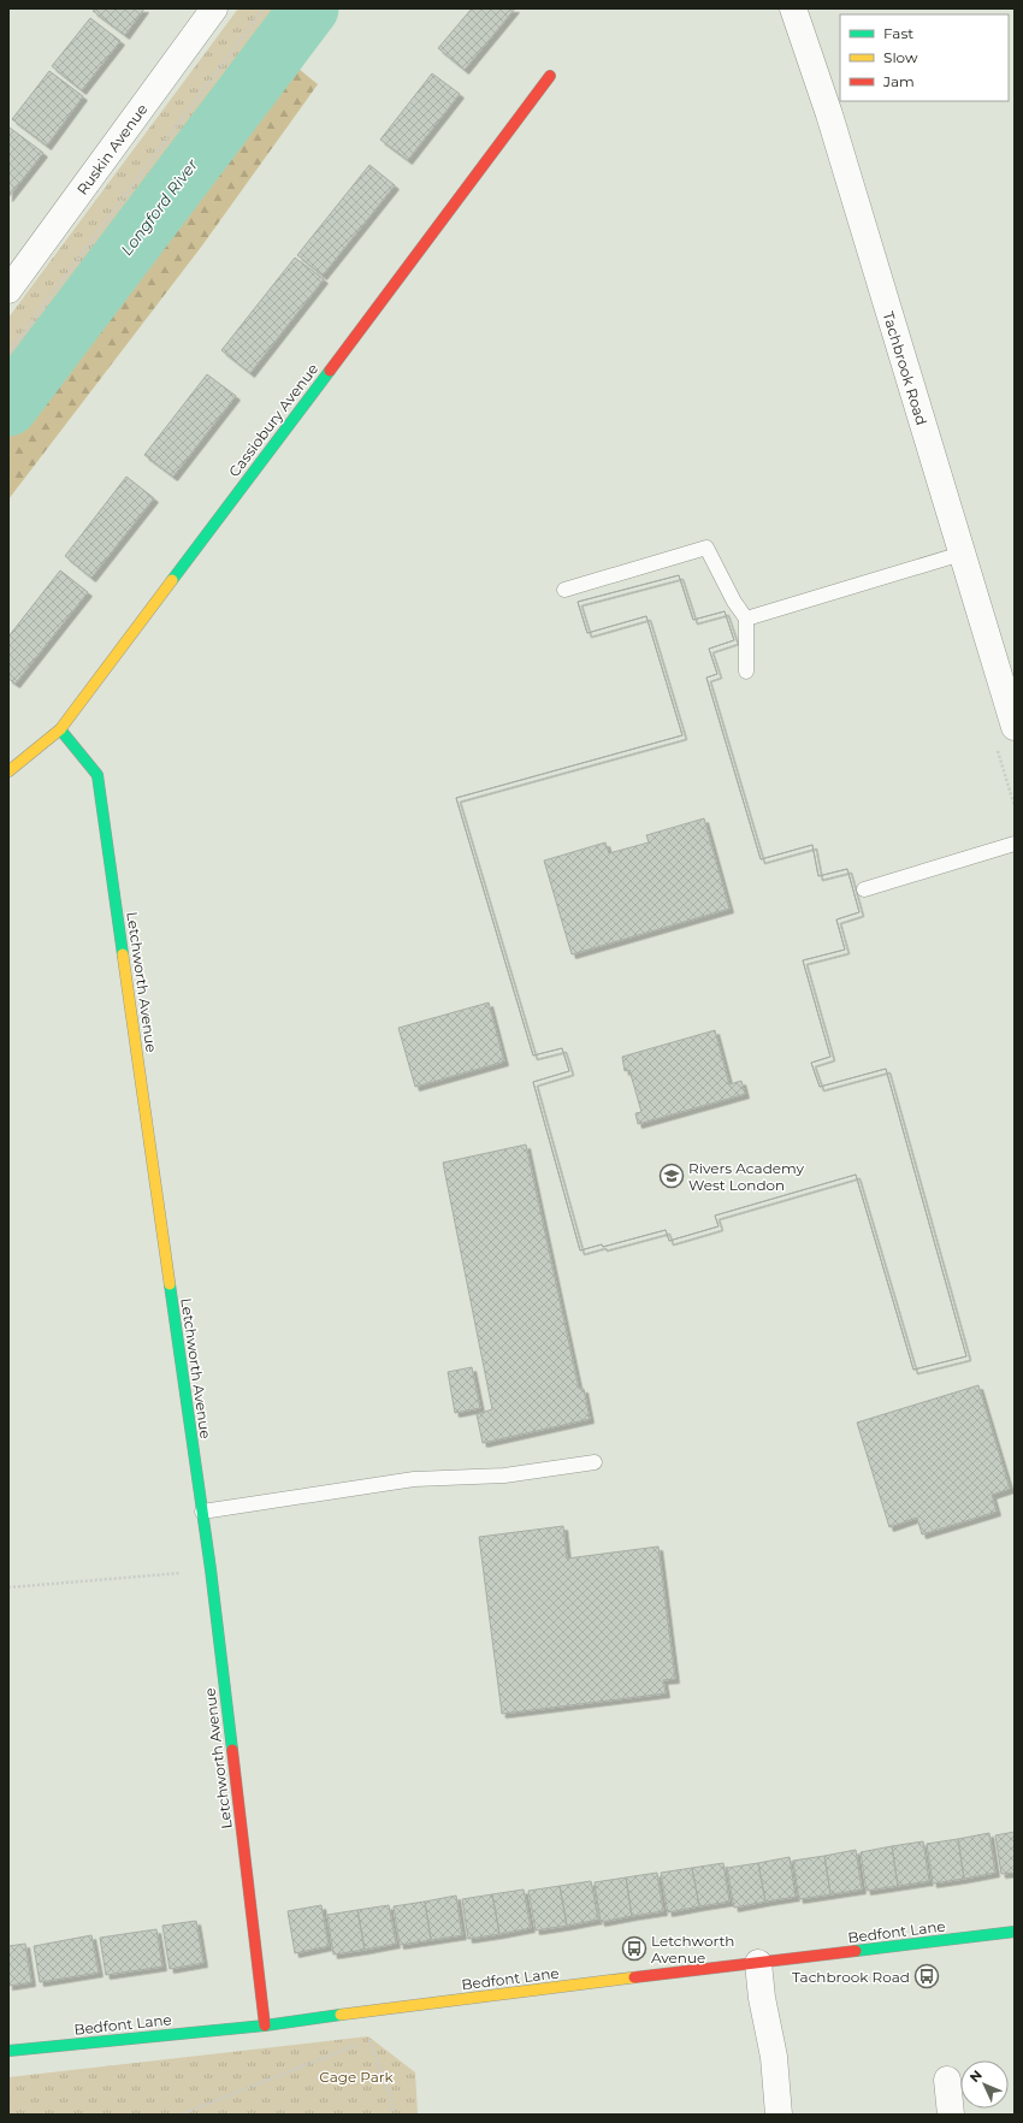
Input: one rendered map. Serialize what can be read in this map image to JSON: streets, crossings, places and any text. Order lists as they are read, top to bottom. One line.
{"streets":{"street":["Ruskin Avenue","Tachbrook Road","Cassiobury Avenue","Letchworth Avenue","Bedfont Lane"]},"crossings":[["Cassiobury Avenue","Letchworth Avenue"],["Letchworth Avenue","Bedfont Lane"]],"water":["Longford River"],"parks":["Cage Park"],"places":{"school or university":["Rivers Academy West London"],"bus stop":["Letchworth Avenue","Tachbrook Road"]},"legend":["Fast","Slow","Jam"],"north":"top left"}
